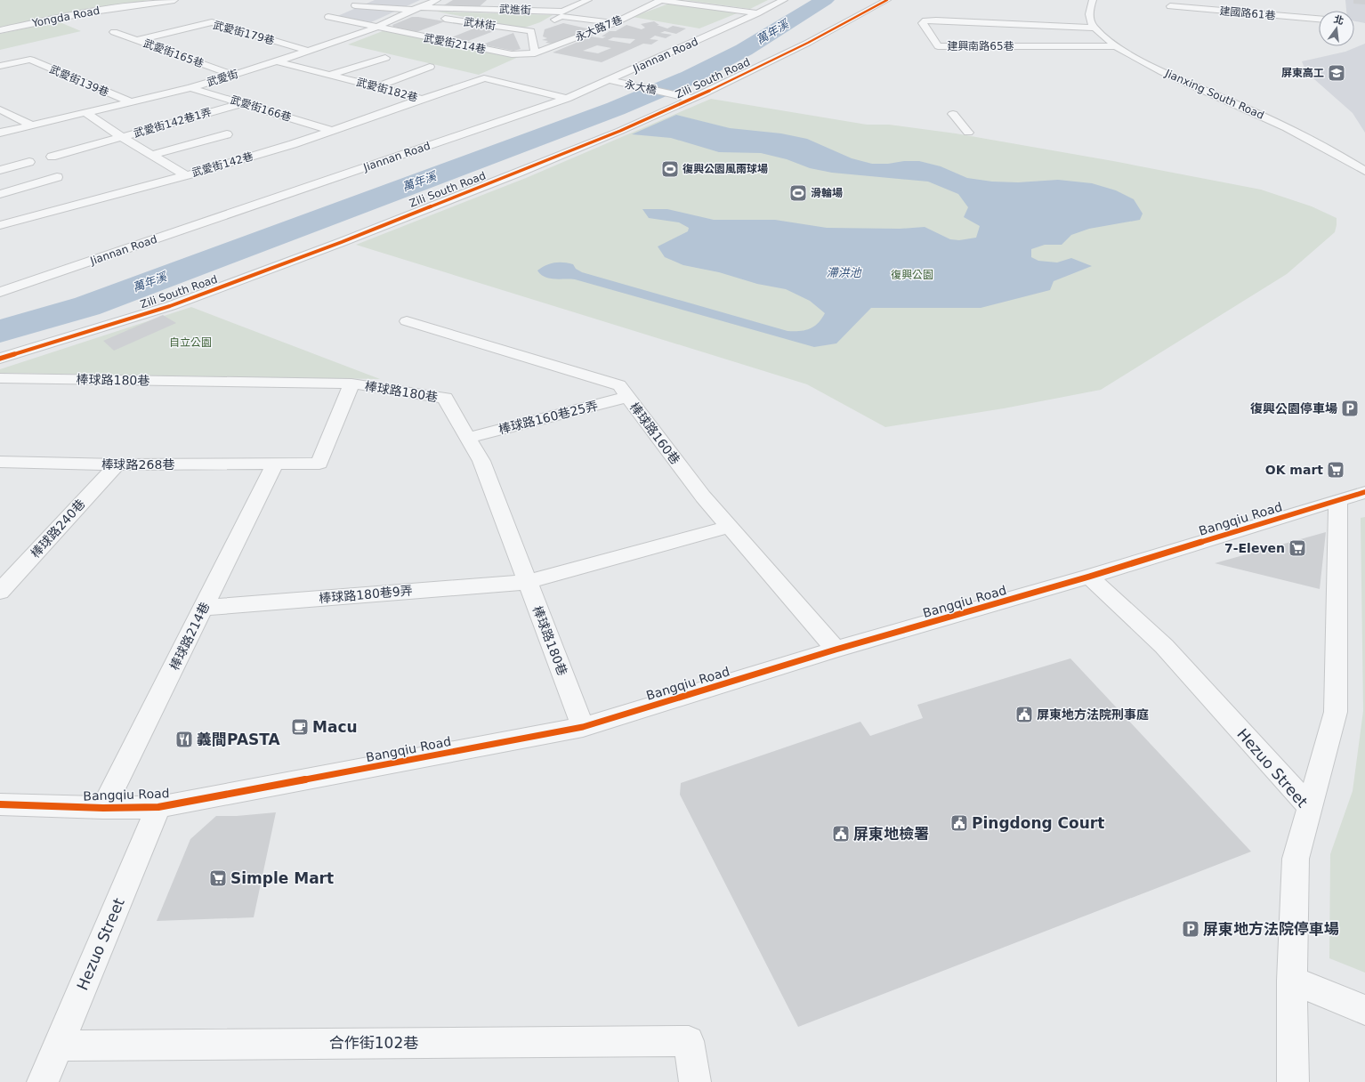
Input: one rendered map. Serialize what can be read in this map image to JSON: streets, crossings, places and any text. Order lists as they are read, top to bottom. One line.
{"streets":{"street":["武進街","建國路61巷","Yongda Road","武林街","永大路7巷","武愛街179巷","武愛街214巷","建興南路65巷","武愛街165巷","Jiannan Road","武愛街","Zili South Road","武愛街139巷","永大橋","武愛街182巷","Jianxing South Road","武愛街166巷","武愛街142巷1弄","武愛街142巷","棒球路180巷","棒球路160巷25弄","棒球路160巷","棒球路268巷","Bangqiu Road","棒球路240巷","棒球路180巷9弄","棒球路214巷","Hezuo Street","合作街102巷"]},"crossings":[["武進街","武愛街"],["武林街","永大路7巷"],["武林街","武愛街214巷"],["永大路7巷","武愛街214巷"],["武愛街179巷","武愛街165巷"],["武愛街179巷","武愛街"],["武愛街214巷","武愛街"],["建興南路65巷","Jianxing South Road"],["武愛街165巷","武愛街"],["Jiannan Road","永大橋"],["武愛街","武愛街139巷"],["武愛街","武愛街182巷"],["武愛街","武愛街166巷"],["武愛街","武愛街142巷"],["Zili South Road","永大橋"],["武愛街182巷","武愛街166巷"],["武愛街182巷","武愛街142巷"],["武愛街166巷","武愛街142巷1弄"],["武愛街166巷","武愛街142巷"],["武愛街142巷1弄","武愛街142巷"],["棒球路180巷","棒球路160巷25弄"],["棒球路180巷","棒球路268巷"],["棒球路180巷","Bangqiu Road"],["棒球路180巷","棒球路180巷9弄"],["棒球路160巷25弄","棒球路160巷"],["棒球路160巷","Bangqiu Road"],["棒球路160巷","棒球路180巷9弄"],["棒球路268巷","棒球路240巷"],["棒球路268巷","棒球路214巷"],["Bangqiu Road","棒球路214巷"],["Bangqiu Road","Hezuo Street"],["棒球路180巷9弄","棒球路214巷"],["Hezuo Street","合作街102巷"]],"water":["萬年溪","滯洪池"],"parks":["復興公園","自立公園"],"places":{"school or university":["屏東高工"],"sports":["復興公園風雨球場","滑輪場"],"parking":["復興公園停車場","屏東地方法院停車場"],"supermarket":["OK mart","7-Eleven","Simple Mart"],"public building":["屏東地方法院刑事庭","Pingdong Court","屏東地檢署"],"cafe":["Macu"],"restaurant":["義間PASTA"]},"north":"top"}
